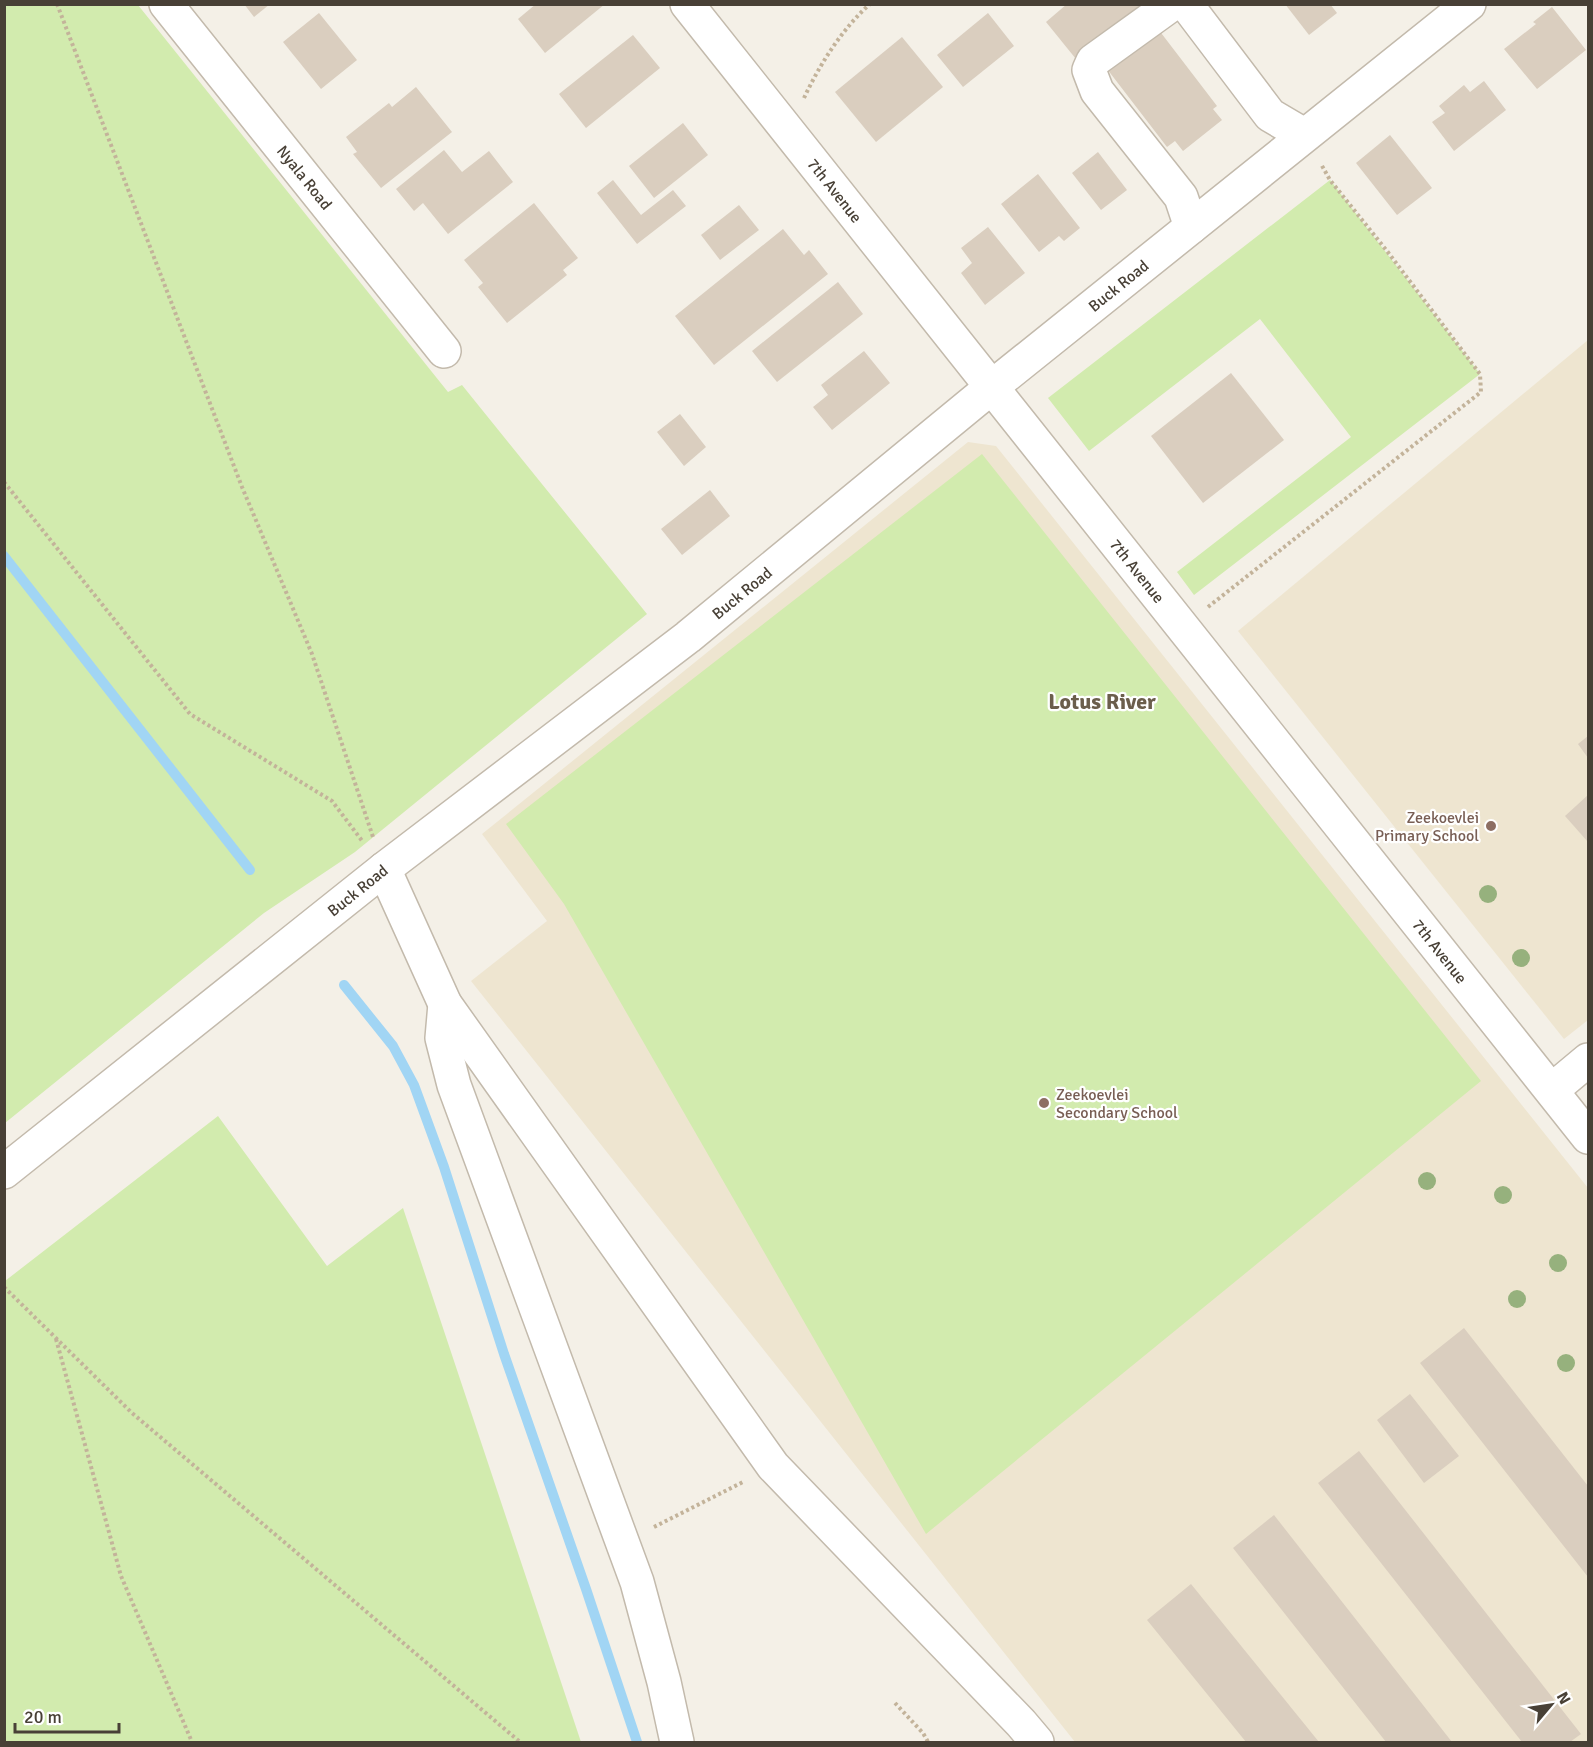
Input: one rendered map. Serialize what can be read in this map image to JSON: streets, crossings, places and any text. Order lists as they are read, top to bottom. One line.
{"streets":{"street":["Nyala Road","7th Avenue","Buck Road"]},"crossings":[["7th Avenue","Buck Road"]],"districts":["Lotus River"],"places":["Zeekoevlei Primary School","Zeekoevlei Secondary School"],"scale_bar":"20 m","north":"top right"}
